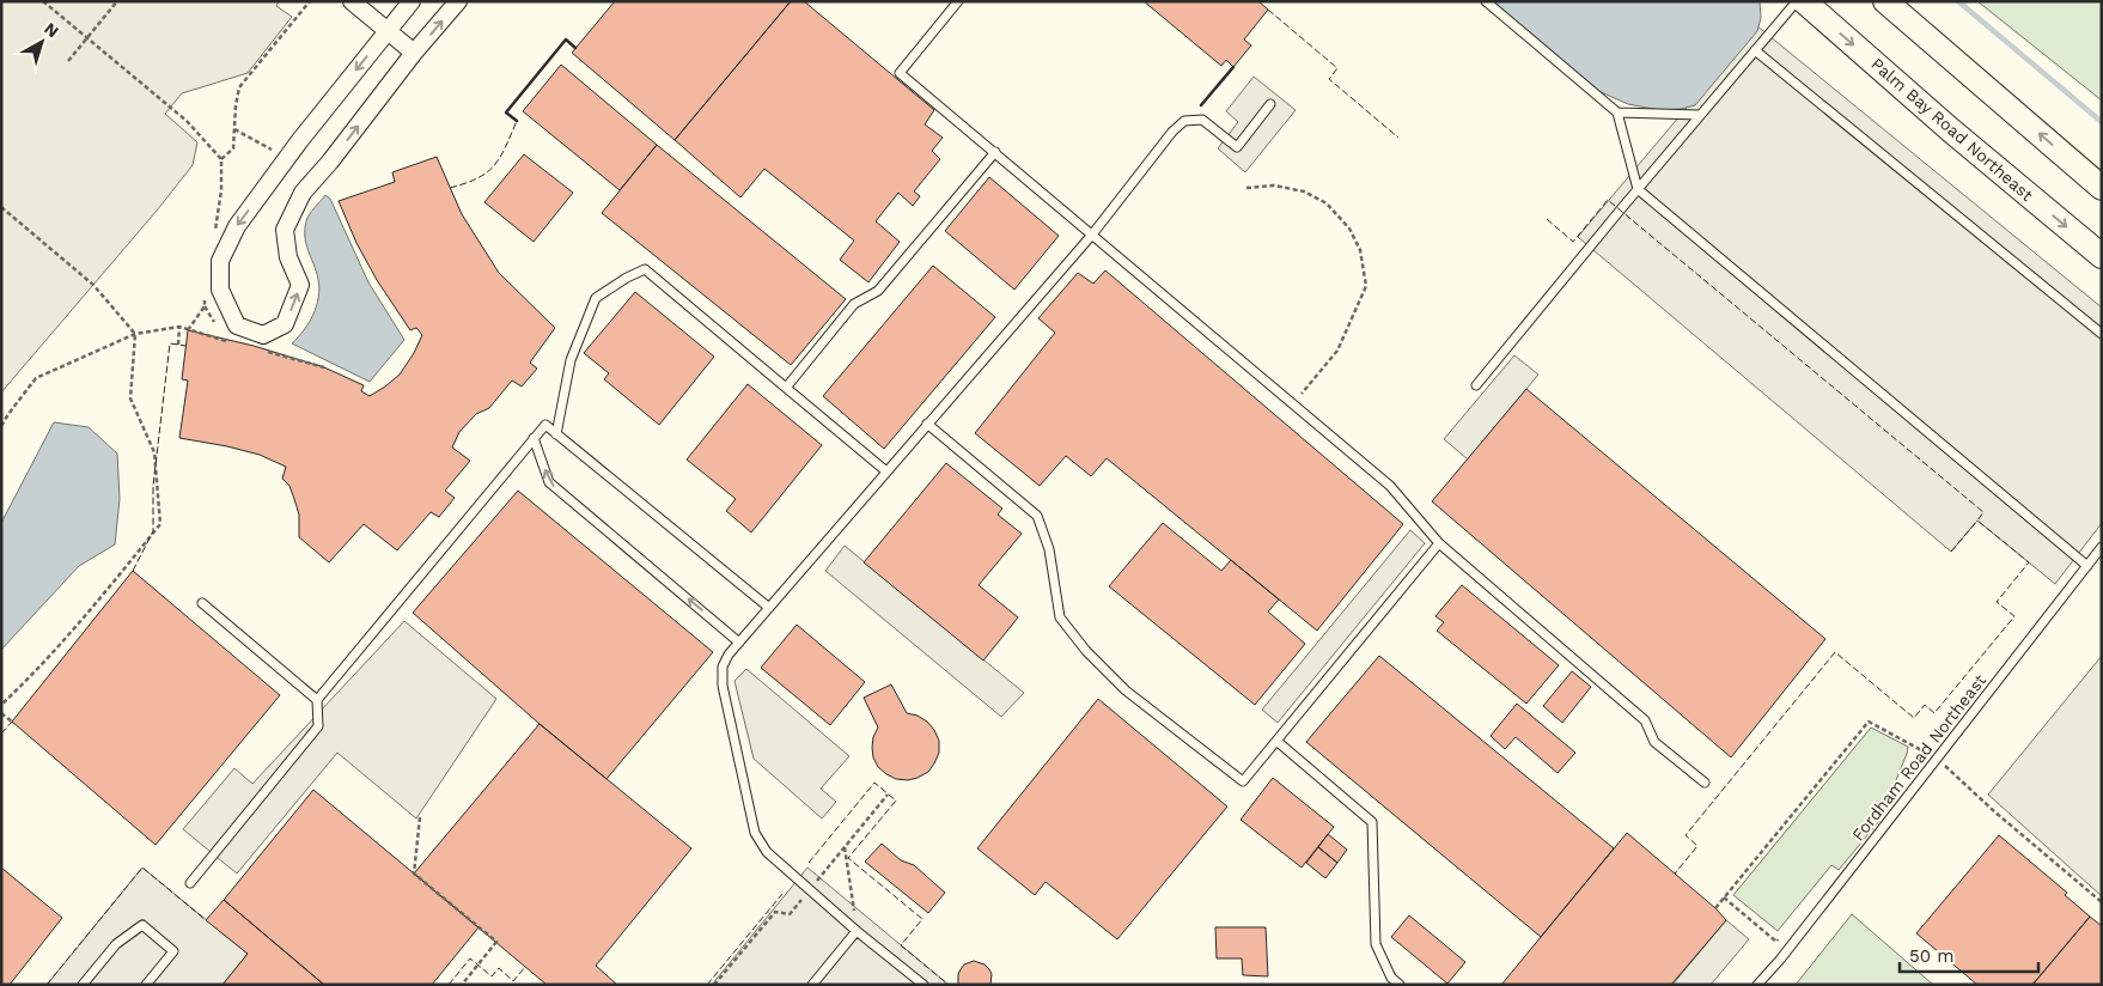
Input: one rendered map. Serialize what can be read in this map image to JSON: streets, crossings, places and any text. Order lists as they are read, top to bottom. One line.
{"streets":{"main road":["Palm Bay Road Northeast"],"lane":["Fordham Road Northeast"]},"scale_bar":"50 m","north":"top right"}
